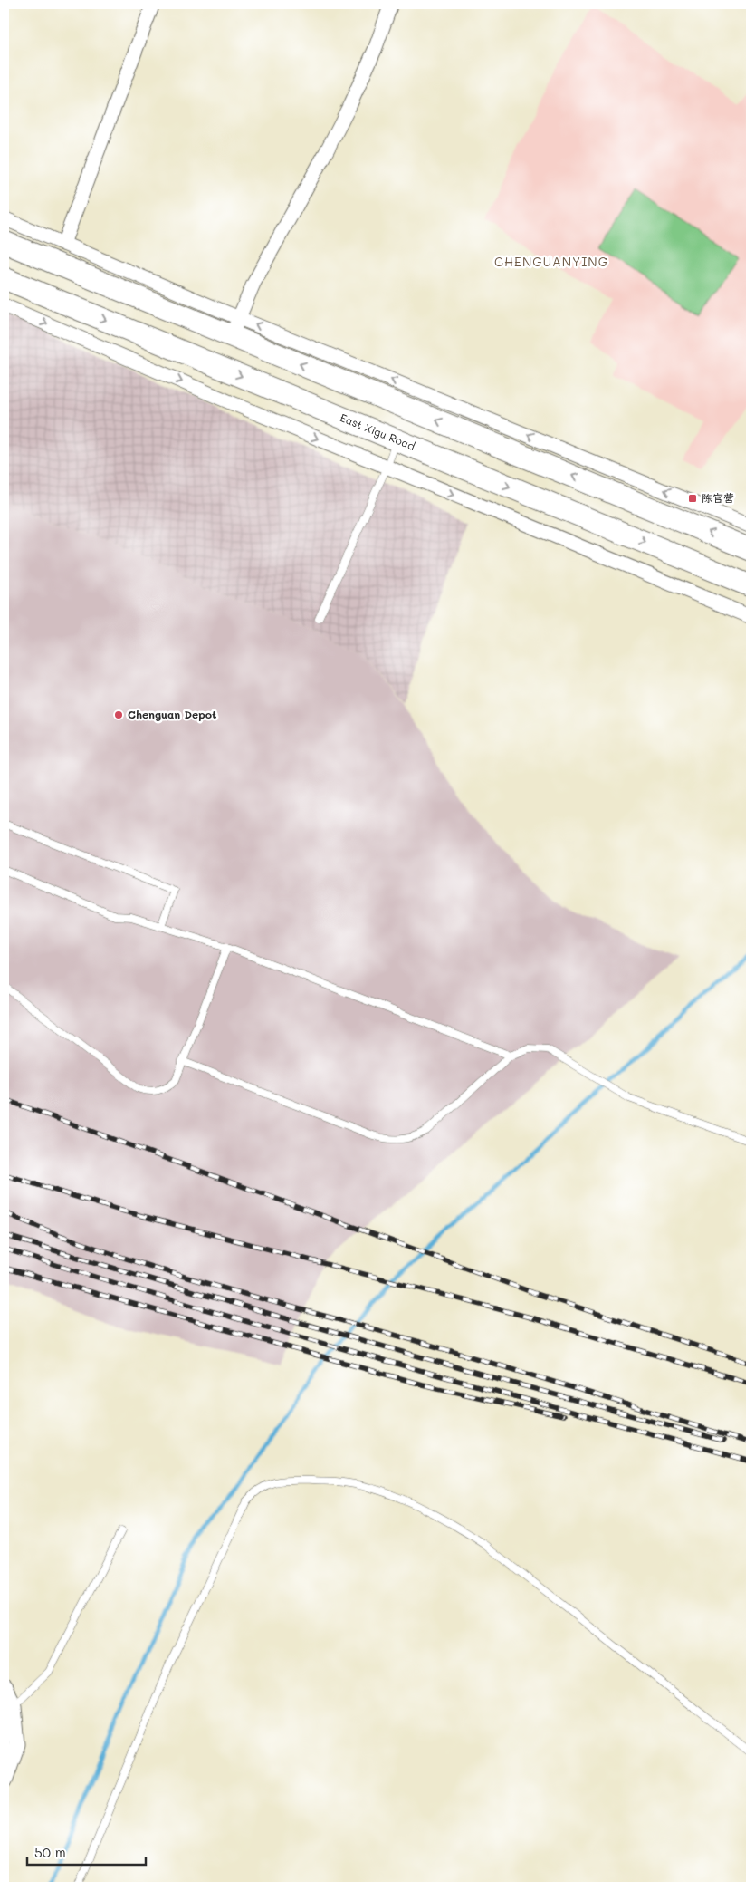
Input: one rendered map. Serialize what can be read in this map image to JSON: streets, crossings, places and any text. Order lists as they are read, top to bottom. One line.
{"streets":{"main road":["East Xigu Road"]},"districts":["CHENGUANYING"],"places":{"transit":["陈官营"],"other":["Chenguan Depot"]},"scale_bar":"50 m"}
